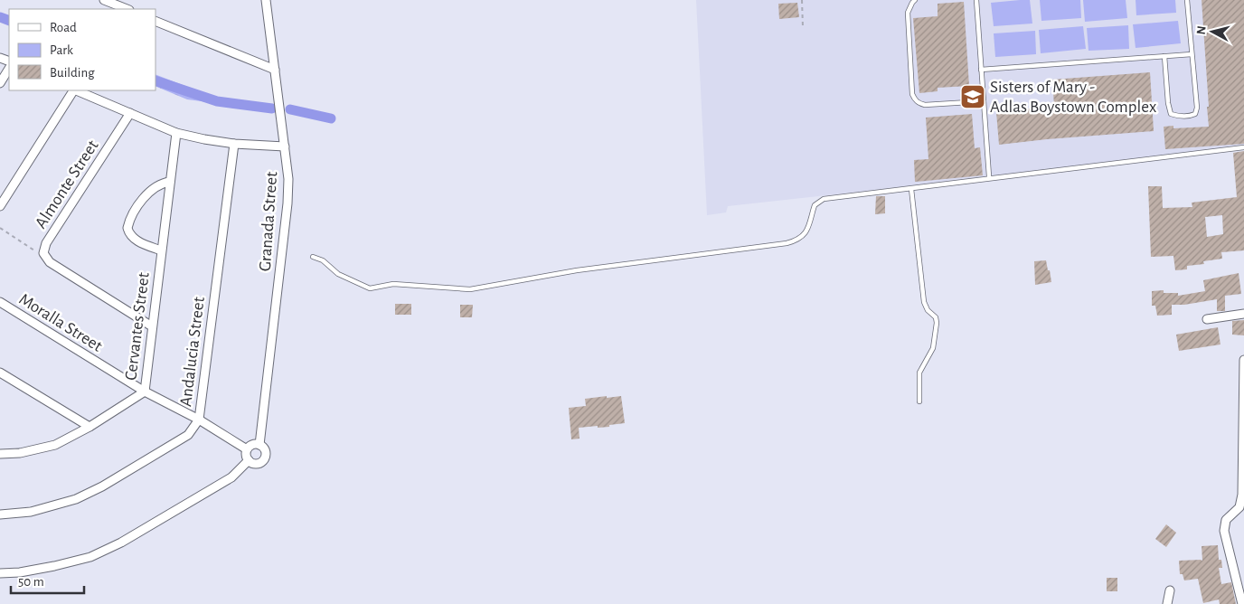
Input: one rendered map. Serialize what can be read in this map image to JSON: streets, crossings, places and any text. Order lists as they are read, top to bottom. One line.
{"streets":{"street":["Almonte Street","Granada Street","Moralla Street","Cervantes Street","Andalucia Street"]},"crossings":[["Granada Street","Moralla Street"],["Moralla Street","Cervantes Street"],["Moralla Street","Andalucia Street"]],"places":{"school or university":["Sisters of Mary - Adlas Boystown Complex"]},"legend":["Road","Park","Building"],"scale_bar":"50 m","north":"left"}
